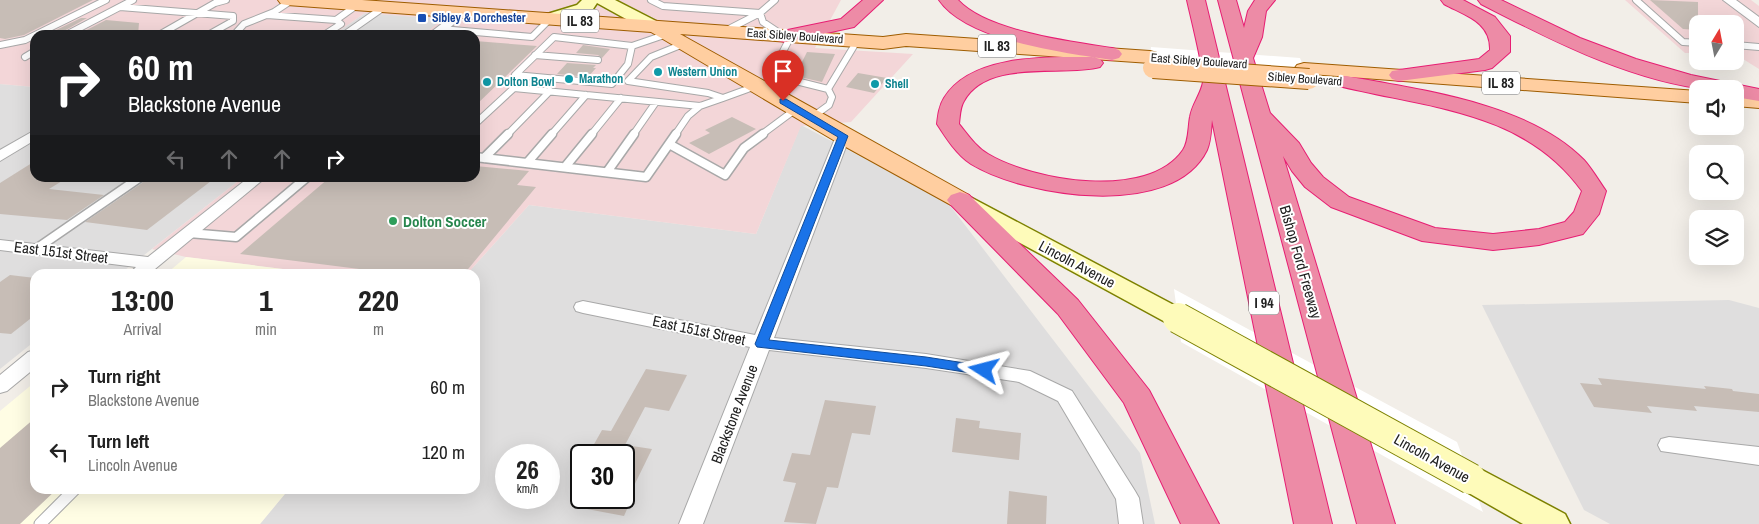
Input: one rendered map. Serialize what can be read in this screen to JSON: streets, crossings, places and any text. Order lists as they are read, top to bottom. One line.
{"streets":{"highway":["Bishop Ford Freeway","I 94"],"main road":["IL 83","East Sibley Boulevard","Sibley Boulevard","Lincoln Avenue"],"street":["East 151st Street","Blackstone Avenue"]},"crossings":[["East Sibley Boulevard","Sibley Boulevard"],["East Sibley Boulevard","Lincoln Avenue"],["East 151st Street","Blackstone Avenue"],["Lincoln Avenue","Blackstone Avenue"]],"places":{"transit":["Sibley & Dorchester"],"other":["Western Union","Marathon","Dolton Bowl","Shell","Dolton Soccer"]},"north":"top","page":{"turn":["60 m","Blackstone Avenue"],"eta":["13:00","Arrival","1","min","220","m"],"list":[{"name":"Turn right","note":"Blackstone Avenue","value":"60 m"},{"name":"Turn left","note":"Lincoln Avenue","value":"120 m"}],"speed":"26 km/h","limit":"30"}}
